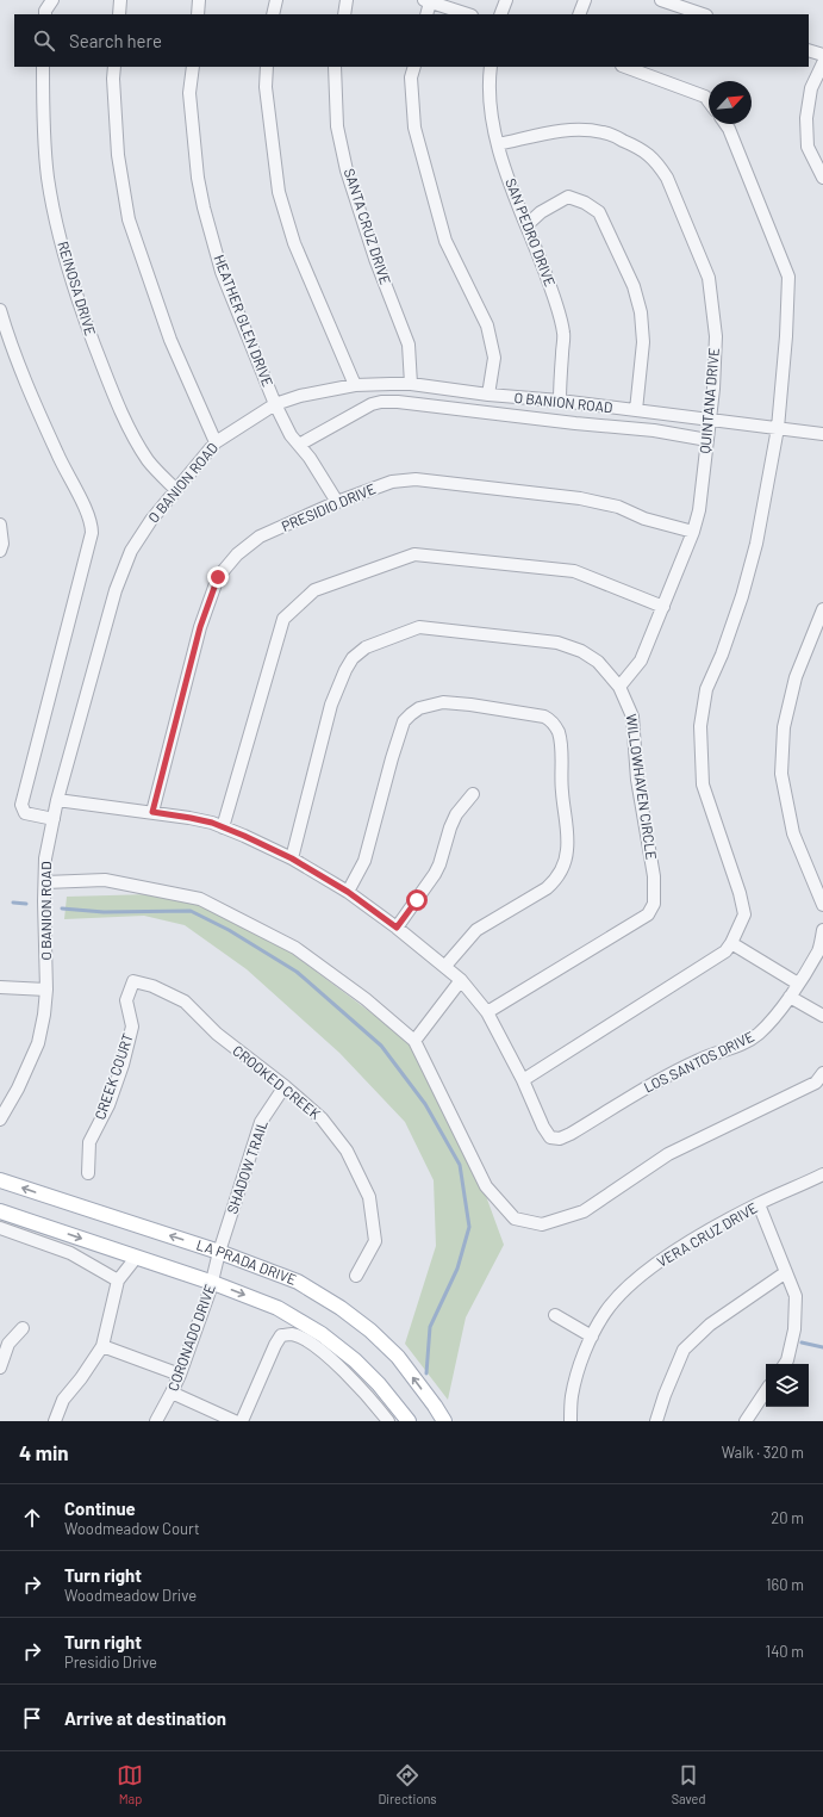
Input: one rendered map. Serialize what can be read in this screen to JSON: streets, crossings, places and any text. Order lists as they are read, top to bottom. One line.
{"streets":{"main road":["LA PRADA DRIVE"],"street":["SANTA CRUZ DRIVE","SAN PEDRO DRIVE","REINOSA DRIVE","HEATHER GLEN DRIVE","QUINTANA DRIVE","O BANION ROAD","PRESIDIO DRIVE","WILLOWHAVEN CIRCLE","LOS SANTOS DRIVE","CREEK COURT","CROOKED CREEK","SHADOW TRAIL","VERA CRUZ DRIVE","CORONADO DRIVE"]},"crossings":[["SANTA CRUZ DRIVE","O BANION ROAD"],["SAN PEDRO DRIVE","QUINTANA DRIVE"],["SAN PEDRO DRIVE","O BANION ROAD"],["REINOSA DRIVE","O BANION ROAD"],["HEATHER GLEN DRIVE","O BANION ROAD"],["HEATHER GLEN DRIVE","PRESIDIO DRIVE"],["QUINTANA DRIVE","O BANION ROAD"],["QUINTANA DRIVE","PRESIDIO DRIVE"],["QUINTANA DRIVE","WILLOWHAVEN CIRCLE"],["CREEK COURT","CROOKED CREEK"],["CROOKED CREEK","SHADOW TRAIL"],["SHADOW TRAIL","LA PRADA DRIVE"],["SHADOW TRAIL","CORONADO DRIVE"],["LA PRADA DRIVE","CORONADO DRIVE"]],"north":"top right","page":{"search":"Search here","heading":["4 min","Walk · 320 m"],"list":[["Continue","Woodmeadow Court","20 m"],["Turn right","Woodmeadow Drive","160 m"],["Turn right","Presidio Drive","140 m"],"Arrive at destination"],"nav":["Map","Directions","Saved"]}}
